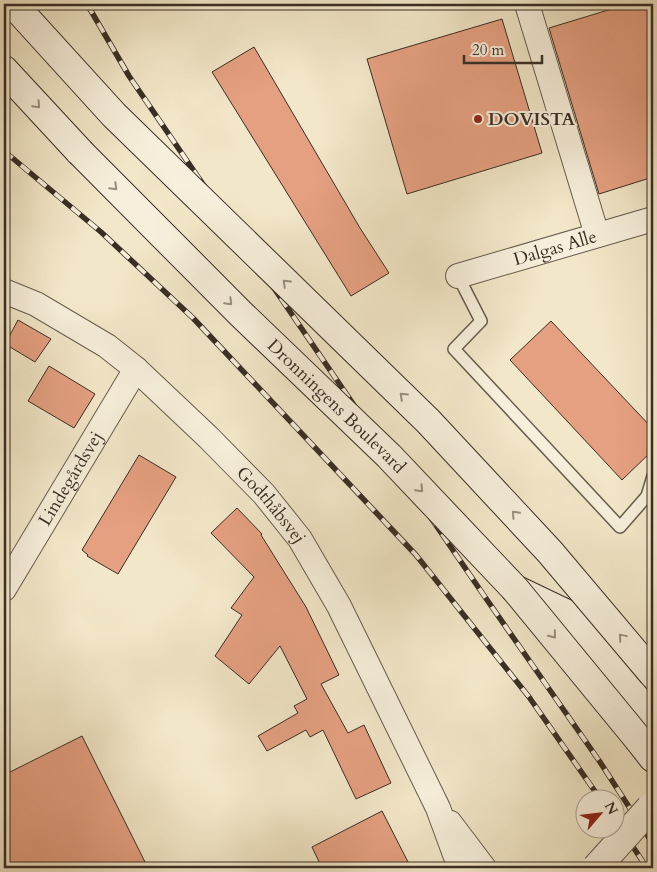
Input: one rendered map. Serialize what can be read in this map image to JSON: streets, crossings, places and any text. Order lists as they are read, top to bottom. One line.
{"streets":{"main road":["Dronningens Boulevard"],"street":["Dalgas Alle","Lindegårdsvej","Godthåbsvej"]},"crossings":[["Lindegårdsvej","Godthåbsvej"]],"places":["DOVISTA"],"scale_bar":"20 m","north":"top right"}
